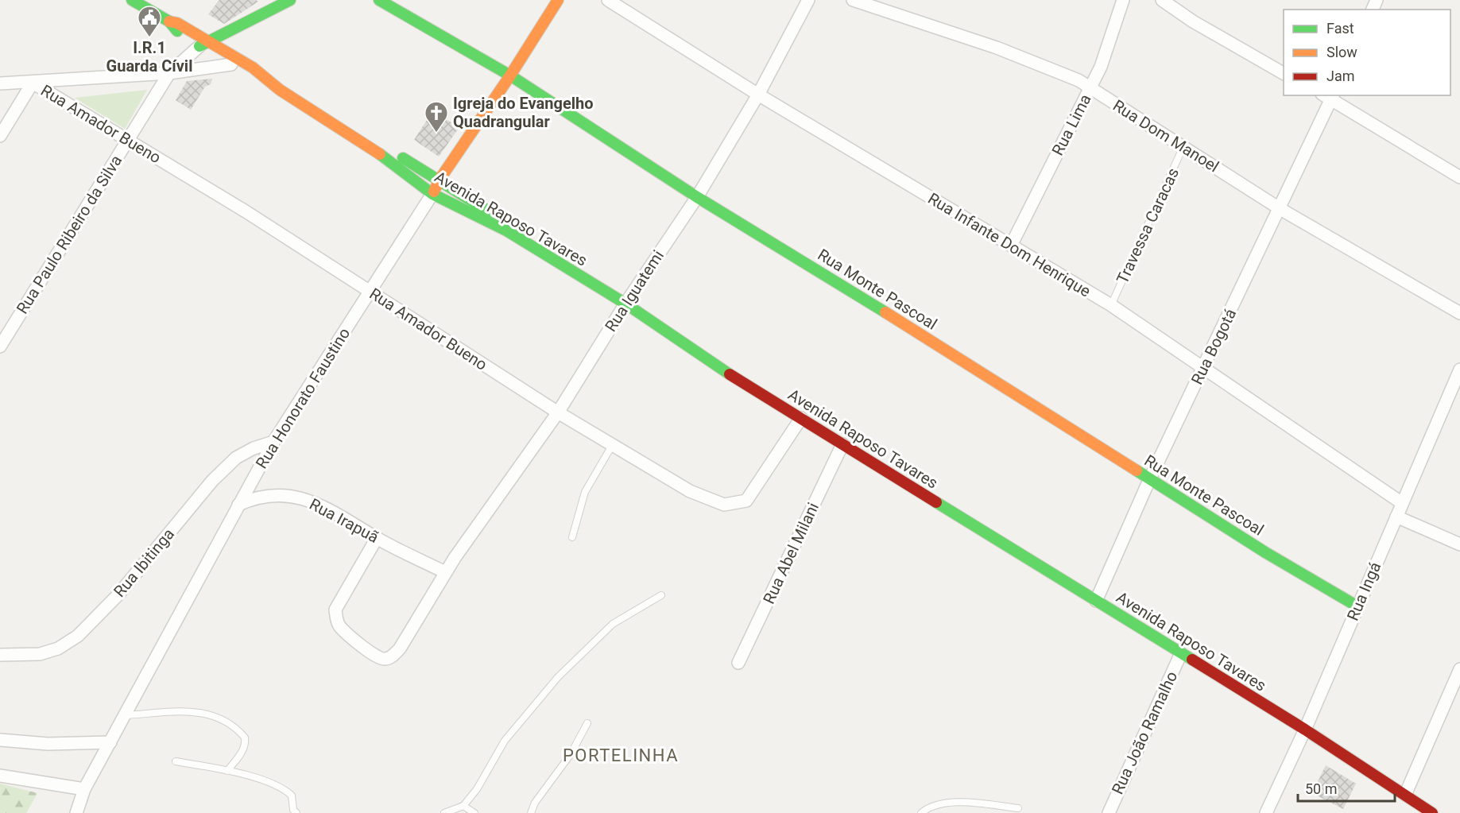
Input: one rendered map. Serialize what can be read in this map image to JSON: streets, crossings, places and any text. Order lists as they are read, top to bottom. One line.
{"streets":{"main road":["Avenida Raposo Tavares","Rua Monte Pascoal","Rua Honorato Faustino"],"street":["Rua Amador Bueno","Rua Lima","Rua Dom Manoel","Rua Paulo Ribeiro da Silva","Rua Infante Dom Henrique","Rua Iguatemi","Rua Bogotá","Rua Irapuã","Rua Abel Milani","Rua Ibitinga","Rua Ingá","Rua João Ramalho"],"lane":["Travessa Caracas"]},"crossings":[["Rua Amador Bueno","Avenida Raposo Tavares"],["Rua Amador Bueno","Rua Paulo Ribeiro da Silva"],["Rua Amador Bueno","Rua Iguatemi"],["Rua Amador Bueno","Rua Honorato Faustino"],["Rua Lima","Rua Dom Manoel"],["Rua Lima","Rua Infante Dom Henrique"],["Rua Dom Manoel","Travessa Caracas"],["Rua Dom Manoel","Rua Bogotá"],["Avenida Raposo Tavares","Rua Paulo Ribeiro da Silva"],["Avenida Raposo Tavares","Rua Iguatemi"],["Avenida Raposo Tavares","Rua Bogotá"],["Avenida Raposo Tavares","Rua Honorato Faustino"],["Avenida Raposo Tavares","Rua Abel Milani"],["Avenida Raposo Tavares","Rua Ingá"],["Avenida Raposo Tavares","Rua João Ramalho"],["Travessa Caracas","Rua Infante Dom Henrique"],["Rua Infante Dom Henrique","Rua Iguatemi"],["Rua Infante Dom Henrique","Rua Bogotá"],["Rua Infante Dom Henrique","Rua Ingá"],["Rua Monte Pascoal","Rua Iguatemi"],["Rua Monte Pascoal","Rua Bogotá"],["Rua Monte Pascoal","Rua Honorato Faustino"],["Rua Monte Pascoal","Rua Ingá"],["Rua Iguatemi","Rua Irapuã"],["Rua Honorato Faustino","Rua Irapuã"],["Rua Honorato Faustino","Rua Ibitinga"]],"districts":["PORTELINHA"],"places":{"public building":["I.R.1 Guarda Cívil"],"church":["Igreja do Evangelho Quadrangular"]},"legend":["Fast","Slow","Jam"],"scale_bar":"50 m"}
